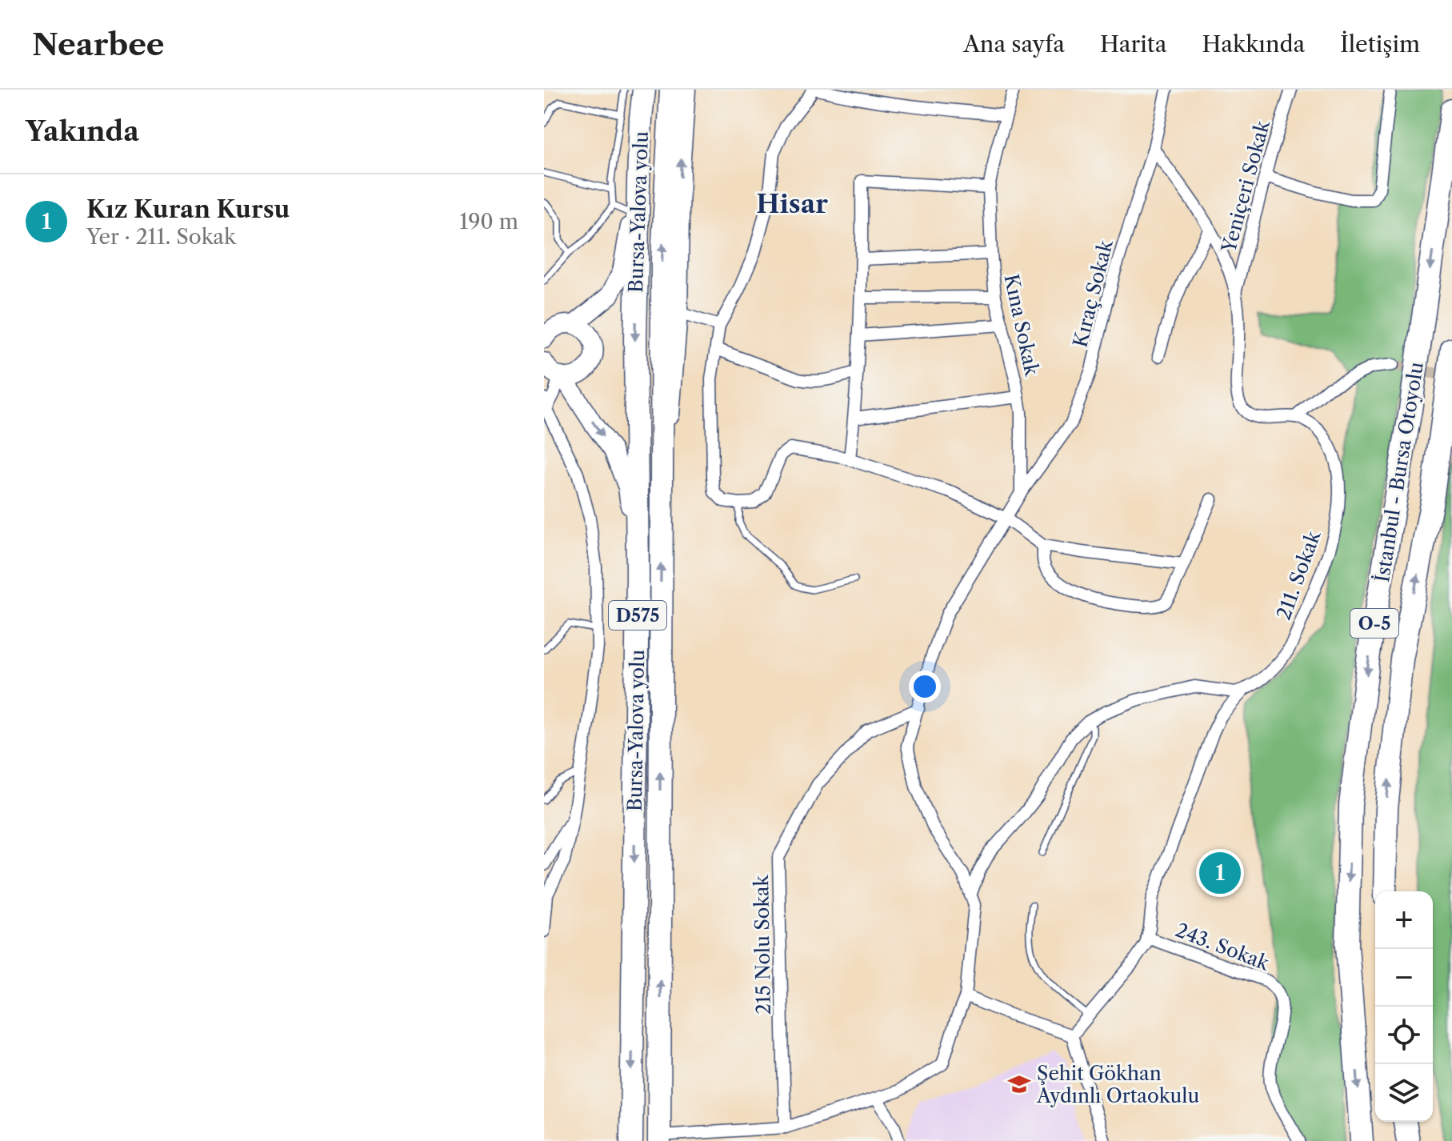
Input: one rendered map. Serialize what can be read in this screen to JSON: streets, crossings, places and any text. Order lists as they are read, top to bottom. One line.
{"streets":{"highway":["Bursa-Yalova yolu","İstanbul - Bursa Otoyolu","D575","O-5"],"street":["Yeniçeri Sokak","Kıraç Sokak","Kına Sokak","211. Sokak","215 Nolu Sokak","243. Sokak"]},"crossings":[["Kıraç Sokak","Kına Sokak"],["Kıraç Sokak","215 Nolu Sokak"],["211. Sokak","243. Sokak"]],"districts":["Hisar"],"places":{"school or university":["Şehit Gökhan Aydınlı Ortaokulu"]},"page":{"header":"Nearbee","nav":["Ana sayfa","Harita","Hakkında","İletişim"],"heading":"Yakında","list":[{"mark":"1","name":"Kız Kuran Kursu","note":"Yer · 211. Sokak","value":"190 m"}],"pins":"1","map_buttons":["+","−"]}}
